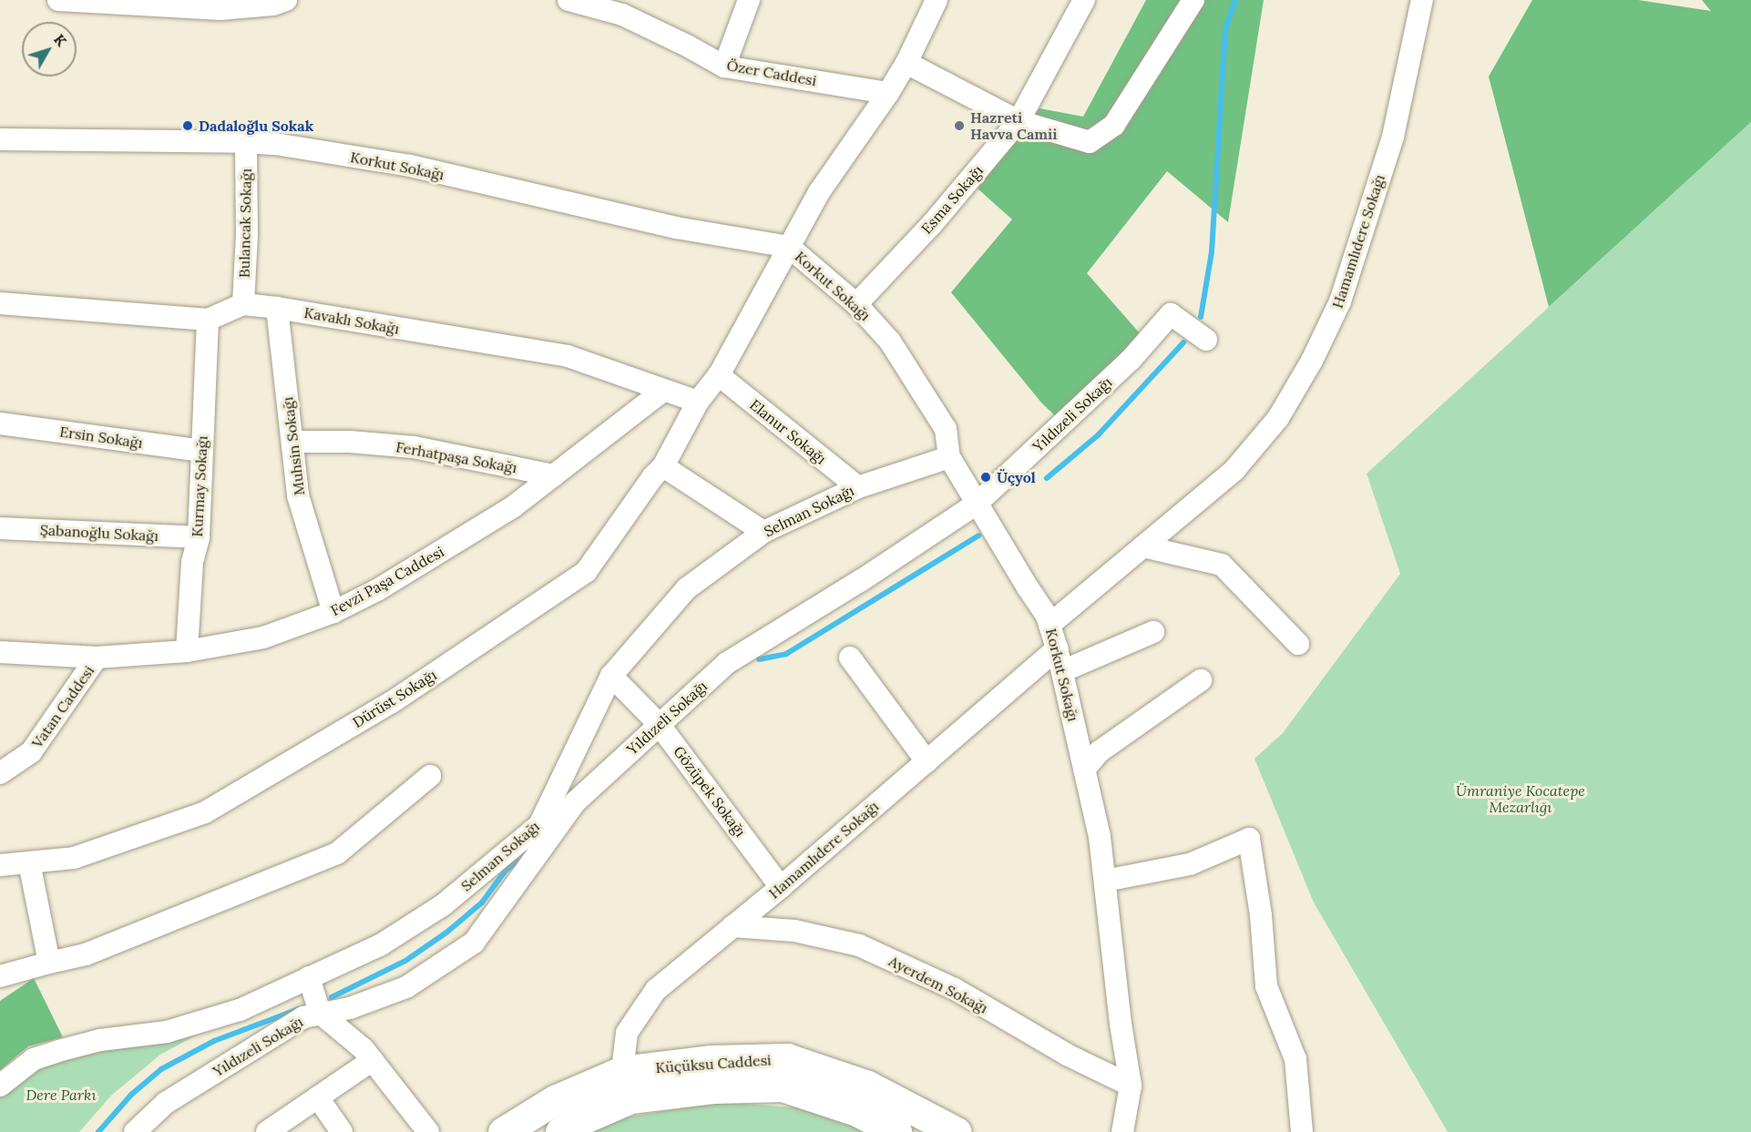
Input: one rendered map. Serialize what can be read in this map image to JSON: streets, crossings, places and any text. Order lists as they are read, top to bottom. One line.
{"streets":{"main road":["Küçüksu Caddesi"],"street":["Özer Caddesi","Korkut Sokağı","Esma Sokağı","Bulancak Sokağı","Hamamlıdere Sokağı","Kavaklı Sokağı","Yıldızeli Sokağı","Elanur Sokağı","Ersin Sokağı","Muhsin Sokağı","Ferhatpaşa Sokağı","Kurmay Sokağı","Selman Sokağı","Şabanoğlu Sokağı","Fevzi Paşa Caddesi","Dürüst Sokağı","Vatan Caddesi","Gözüpek Sokağı","Ayerdem Sokağı"]},"crossings":[["Özer Caddesi","Dürüst Sokağı"],["Korkut Sokağı","Esma Sokağı"],["Korkut Sokağı","Bulancak Sokağı"],["Korkut Sokağı","Hamamlıdere Sokağı"],["Korkut Sokağı","Yıldızeli Sokağı"],["Korkut Sokağı","Selman Sokağı"],["Korkut Sokağı","Dürüst Sokağı"],["Korkut Sokağı","Ayerdem Sokağı"],["Bulancak Sokağı","Kavaklı Sokağı"],["Hamamlıdere Sokağı","Gözüpek Sokağı"],["Hamamlıdere Sokağı","Ayerdem Sokağı"],["Hamamlıdere Sokağı","Küçüksu Caddesi"],["Kavaklı Sokağı","Muhsin Sokağı"],["Kavaklı Sokağı","Kurmay Sokağı"],["Kavaklı Sokağı","Fevzi Paşa Caddesi"],["Kavaklı Sokağı","Dürüst Sokağı"],["Yıldızeli Sokağı","Gözüpek Sokağı"],["Elanur Sokağı","Selman Sokağı"],["Elanur Sokağı","Dürüst Sokağı"],["Ersin Sokağı","Kurmay Sokağı"],["Muhsin Sokağı","Ferhatpaşa Sokağı"],["Muhsin Sokağı","Fevzi Paşa Caddesi"],["Ferhatpaşa Sokağı","Fevzi Paşa Caddesi"],["Kurmay Sokağı","Şabanoğlu Sokağı"],["Kurmay Sokağı","Fevzi Paşa Caddesi"],["Selman Sokağı","Gözüpek Sokağı"],["Fevzi Paşa Caddesi","Vatan Caddesi"]],"parks":["Ümraniye Kocatepe Mezarlığı","Dere Parkı"],"places":["Dadaloğlu Sokak","Hazreti Havva Camii","Üçyol"],"north":"top right"}
